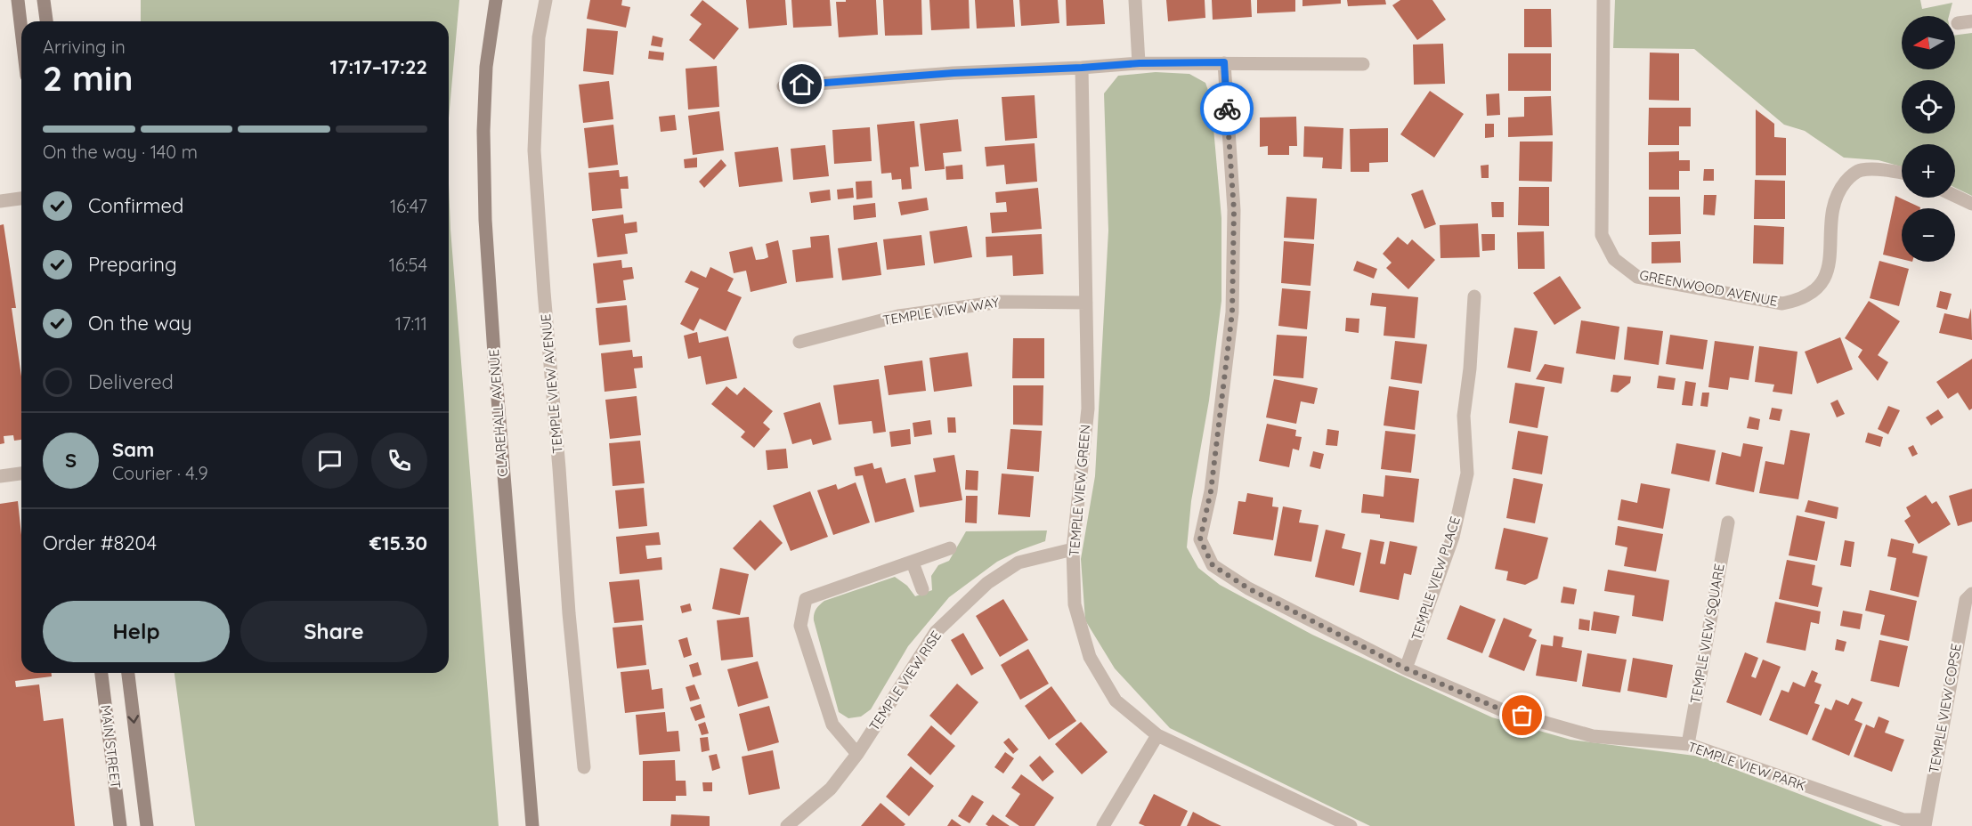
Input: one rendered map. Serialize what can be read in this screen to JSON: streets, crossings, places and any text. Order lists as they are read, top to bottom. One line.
{"streets":{"main road":["CLAREHALL AVENUE","MAIN STREET"],"street":["GREENWOOD AVENUE","TEMPLE VIEW WAY","TEMPLE VIEW AVENUE","TEMPLE VIEW GREEN","TEMPLE VIEW PLACE","TEMPLE VIEW SQUARE","TEMPLE VIEW RISE","TEMPLE VIEW COPSE","TEMPLE VIEW PARK"]},"crossings":[["TEMPLE VIEW WAY","TEMPLE VIEW GREEN"],["TEMPLE VIEW GREEN","TEMPLE VIEW RISE"],["TEMPLE VIEW PLACE","TEMPLE VIEW PARK"],["TEMPLE VIEW SQUARE","TEMPLE VIEW PARK"],["TEMPLE VIEW COPSE","TEMPLE VIEW PARK"]],"north":"left","page":{"map_buttons":["+","−"],"heading":["2 min","Arriving in","17:17–17:22"],"panel":["Sam","Courier · 4.9","Order #8204","€15.30"],"bar":"On the way · 140 m","list":[["Confirmed","16:47"],["Preparing","16:54"],["On the way","17:11"],"Delivered"],"round":"S","buttons":["Help","Share"]}}
